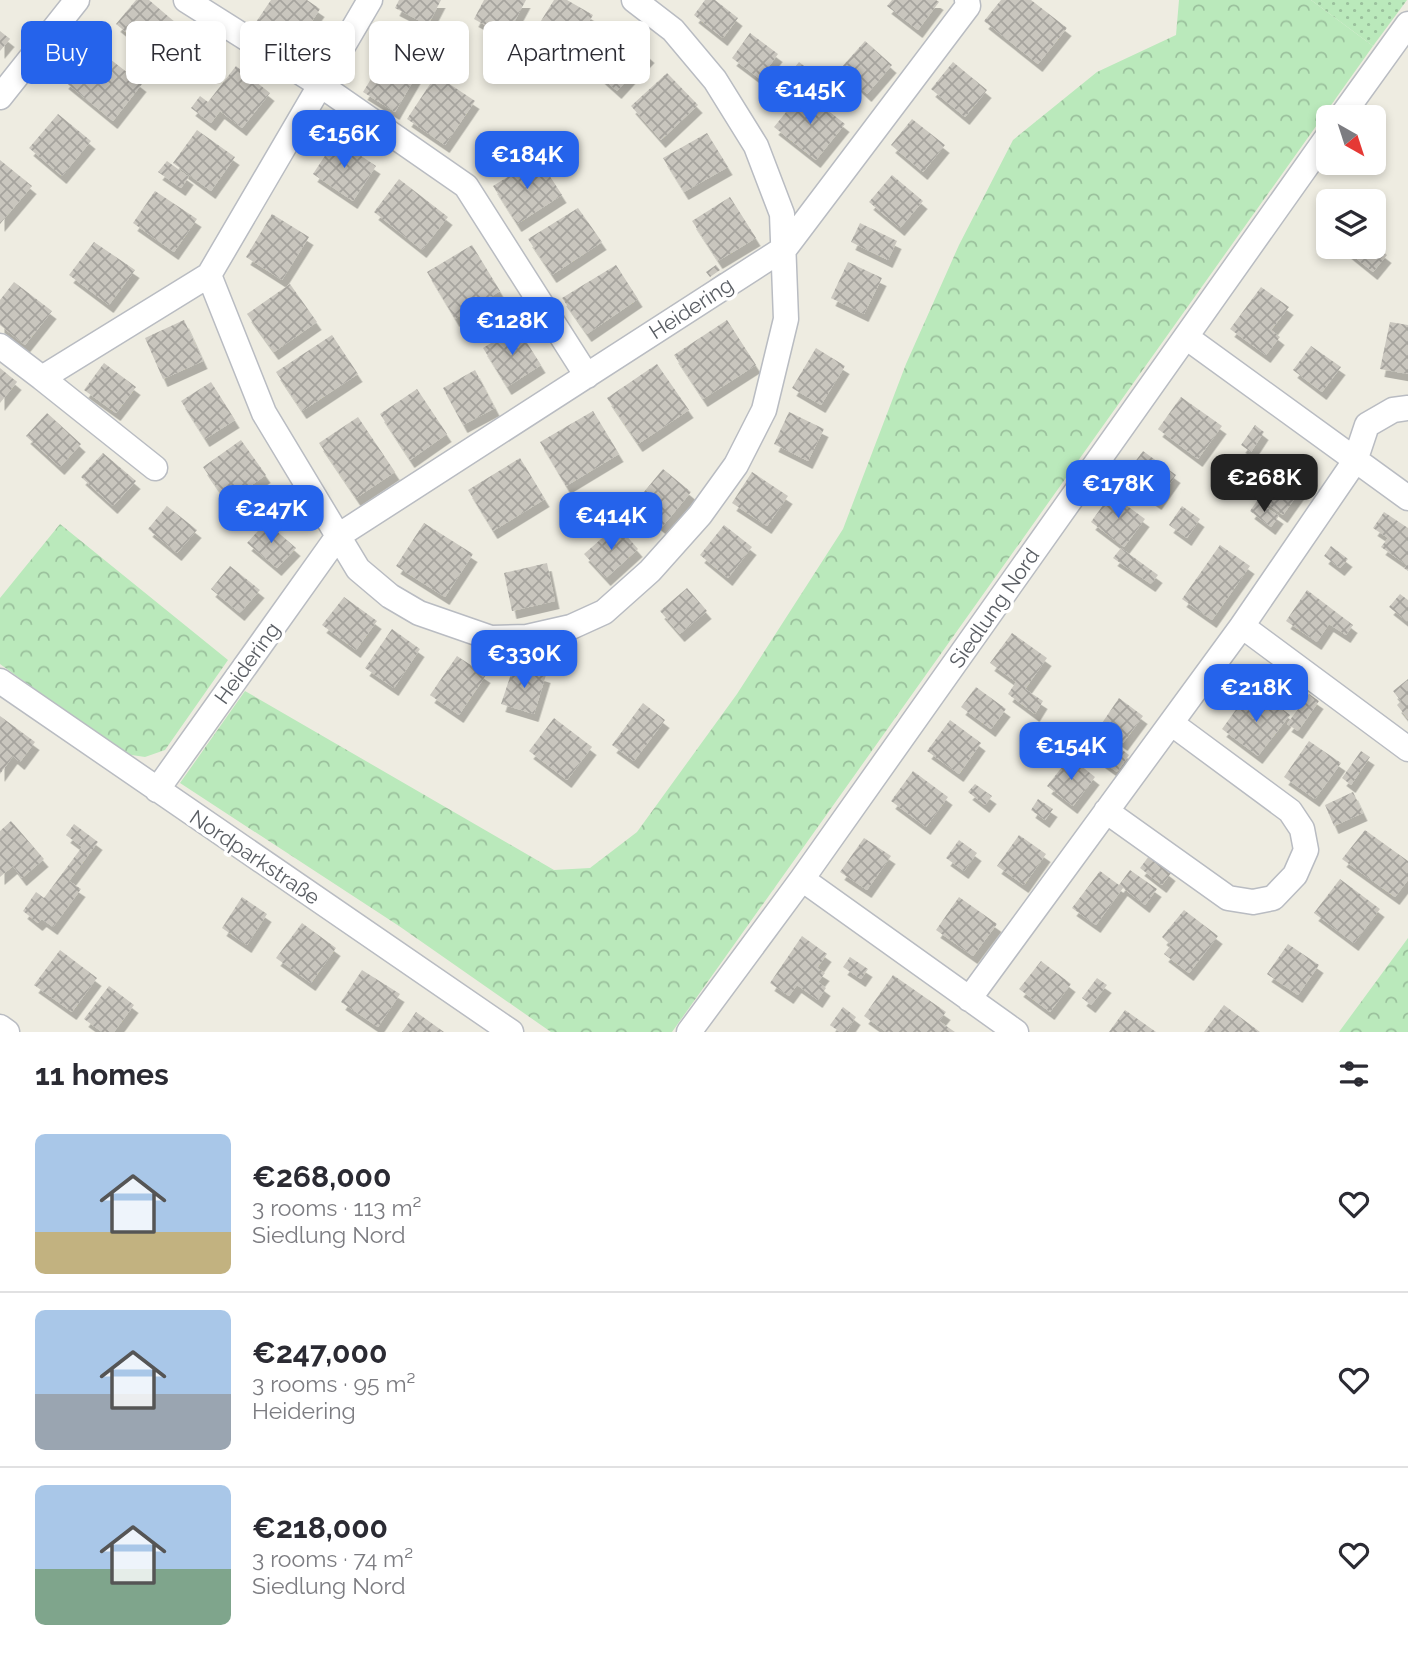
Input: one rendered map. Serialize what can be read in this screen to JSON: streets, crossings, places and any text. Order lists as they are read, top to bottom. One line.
{"streets":{"street":["Heidering","Siedlung Nord","Nordparkstraße"]},"crossings":[["Heidering","Nordparkstraße"]],"north":"bottom right","page":{"chip":["Buy","Rent","Filters","New","Apartment"],"price":["€145K","€156K","€184K","€128K","€268K","€178K","€247K","€414K","€330K","€218K","€154K"],"heading":"11 homes","list":[{"name":"€268,000","note":"3 rooms · 113 m² · Siedlung Nord"},{"name":"€247,000","note":"3 rooms · 95 m² · Heidering"},{"name":"€218,000","note":"3 rooms · 74 m² · Siedlung Nord"}]}}
